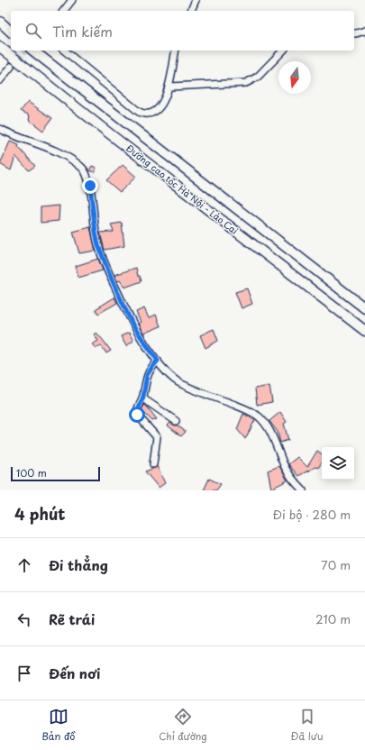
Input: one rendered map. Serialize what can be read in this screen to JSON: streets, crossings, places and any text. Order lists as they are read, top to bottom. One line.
{"streets":{"highway":["Đường cao tốc Hà Nội - Lào Cai"]},"scale_bar":"100 m","north":"bottom","page":{"search":"Tìm kiếm","scale":"100 m","heading":["4 phút","Đi bộ · 280 m"],"list":[["Đi thẳng","70 m"],["Rẽ trái","210 m"],"Đến nơi"],"nav":["Bản đồ","Chỉ đường","Đã lưu"]}}
